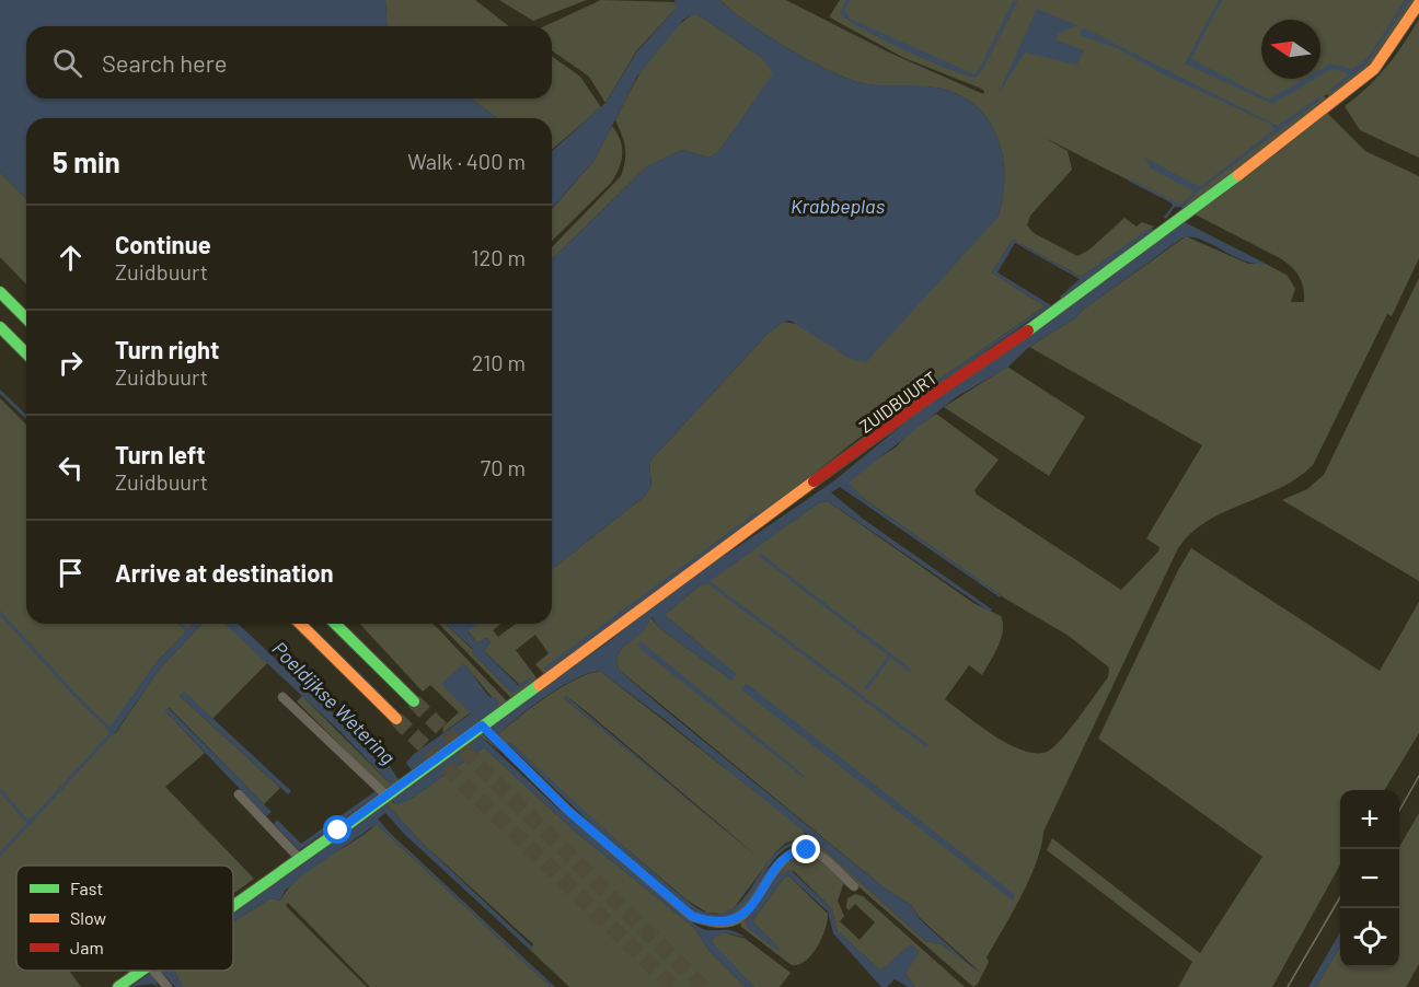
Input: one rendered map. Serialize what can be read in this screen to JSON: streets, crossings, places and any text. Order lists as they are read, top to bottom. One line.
{"streets":{"main road":["ZUIDBUURT"]},"water":["Krabbeplas","Poeldijkse Wetering"],"legend":["Fast","Slow","Jam"],"north":"left","page":{"search":"Search here","heading":["5 min","Walk · 400 m"],"list":[["Continue","Zuidbuurt","120 m"],["Turn right","Zuidbuurt","210 m"],["Turn left","Zuidbuurt","70 m"],"Arrive at destination"],"map_buttons":["+","−"]}}
